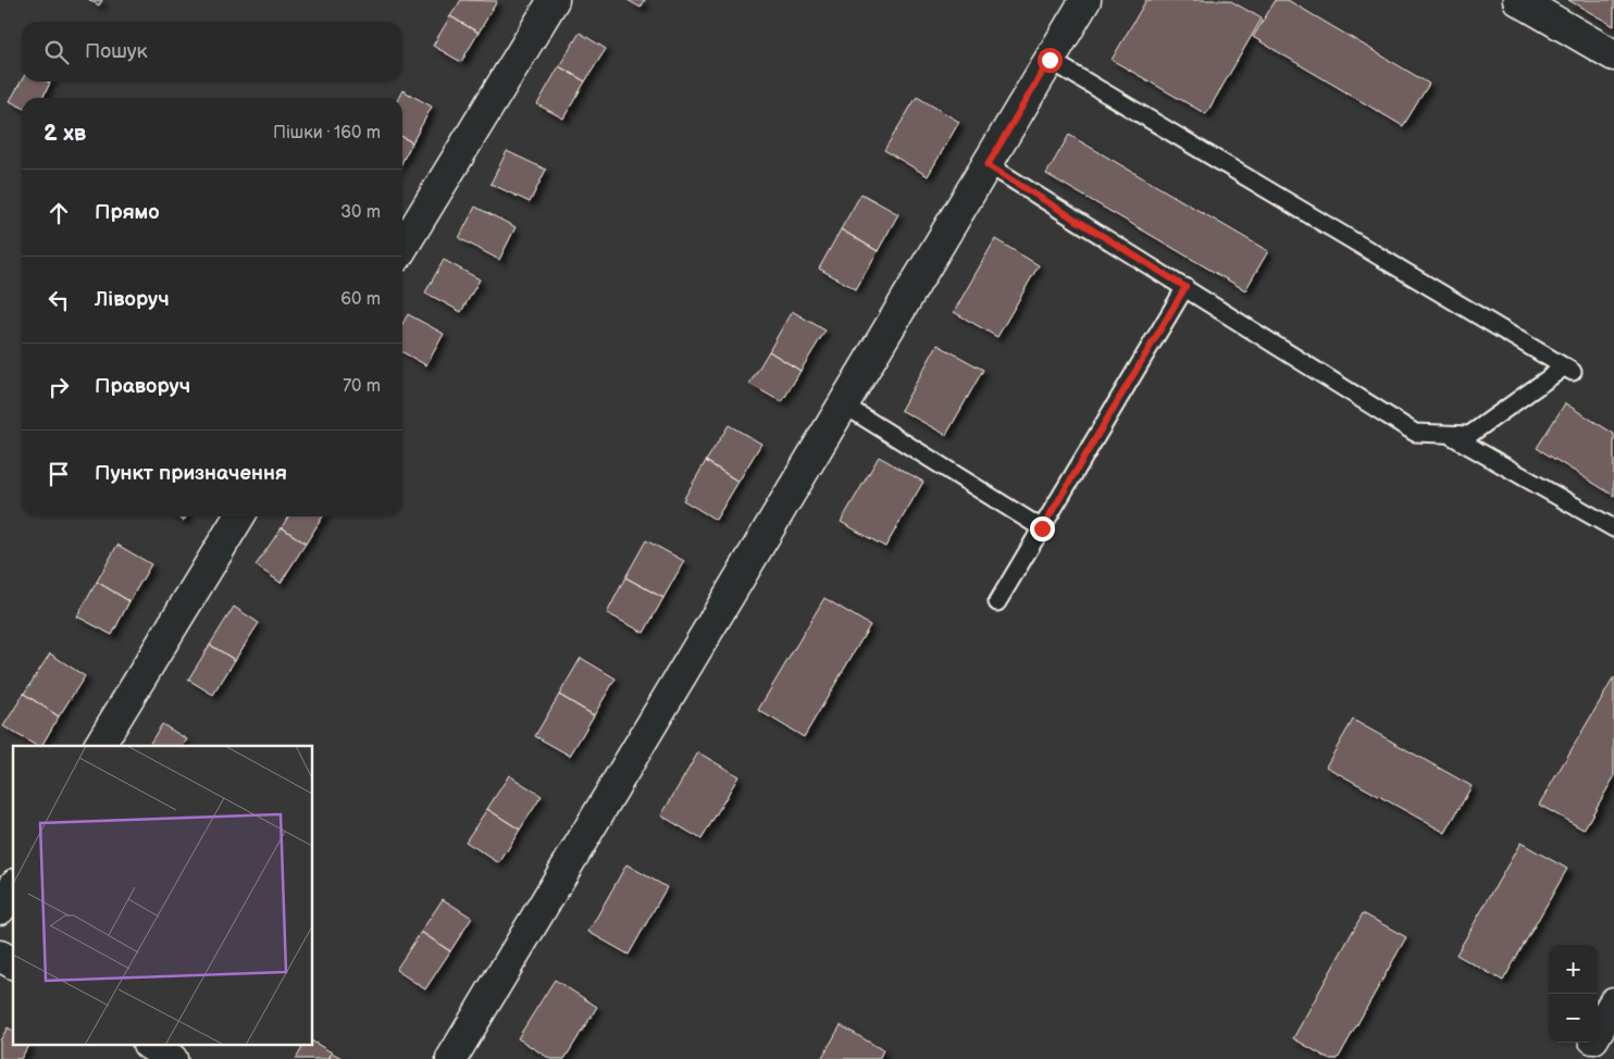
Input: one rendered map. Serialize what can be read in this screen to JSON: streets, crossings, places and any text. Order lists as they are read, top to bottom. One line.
{"page":{"search":"Пошук","heading":["2 хв","Пішки · 160 m"],"list":[["Прямо","30 m"],["Ліворуч","60 m"],["Праворуч","70 m"],"Пункт призначення"],"map_buttons":["+","−"]}}
